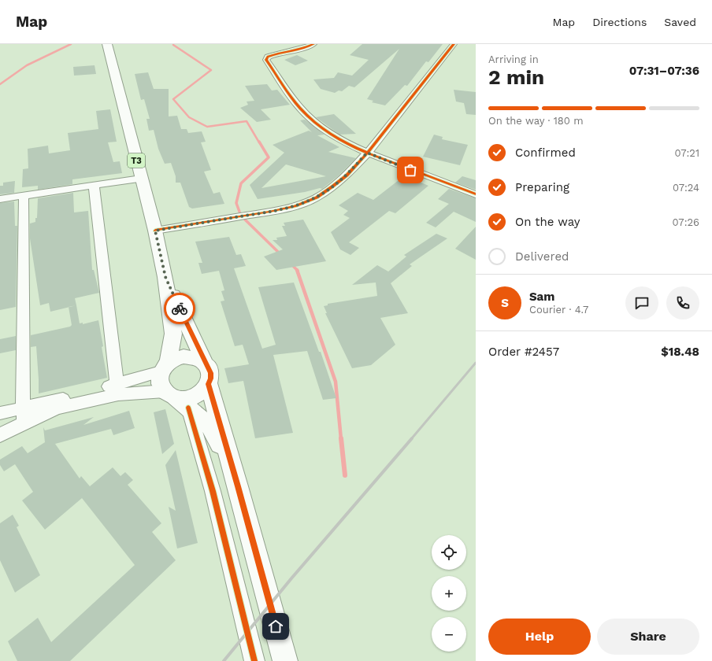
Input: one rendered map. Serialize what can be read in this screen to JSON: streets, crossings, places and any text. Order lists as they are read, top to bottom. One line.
{"streets":{"highway":["T3"]},"page":{"header":"Map","nav":["Map","Directions","Saved"],"heading":["2 min","Arriving in","07:31–07:36"],"panel":["Sam","Courier · 4.7","Order #2457","$18.48"],"bar":"On the way · 180 m","list":[["Confirmed","07:21"],["Preparing","07:24"],["On the way","07:26"],"Delivered"],"round":"S","map_buttons":["+","−"],"buttons":["Help","Share"]}}
